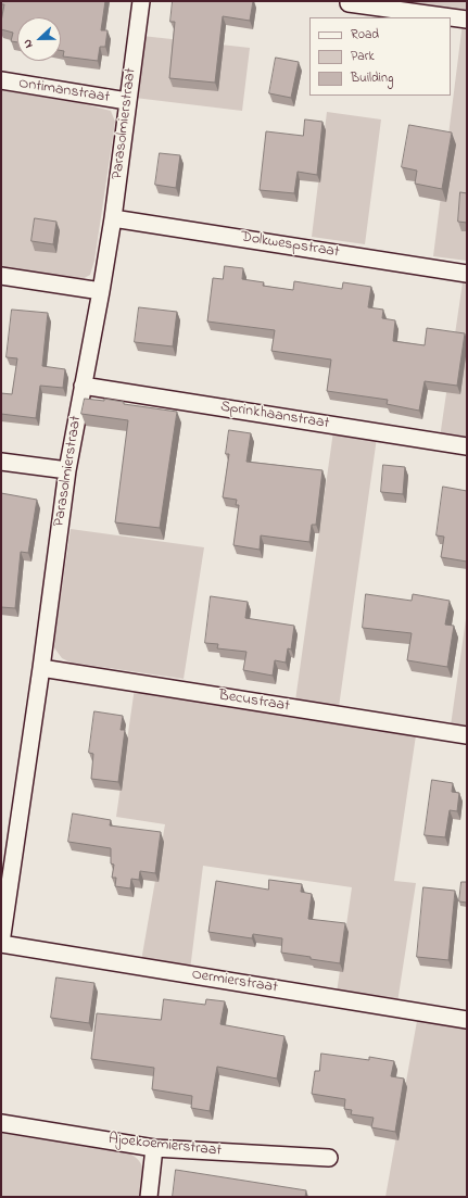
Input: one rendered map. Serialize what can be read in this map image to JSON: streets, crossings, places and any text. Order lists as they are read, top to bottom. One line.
{"streets":{"street":["Ontimanstraat","Parasolmierstraat","Dolkwespstraat","Sprinkhaanstraat","Becustraat","Oermierstraat","Ajoekoemierstraat"]},"crossings":[["Ontimanstraat","Parasolmierstraat"],["Parasolmierstraat","Dolkwespstraat"],["Parasolmierstraat","Sprinkhaanstraat"],["Parasolmierstraat","Becustraat"],["Parasolmierstraat","Oermierstraat"]],"legend":["Road","Park","Building"],"north":"left"}
